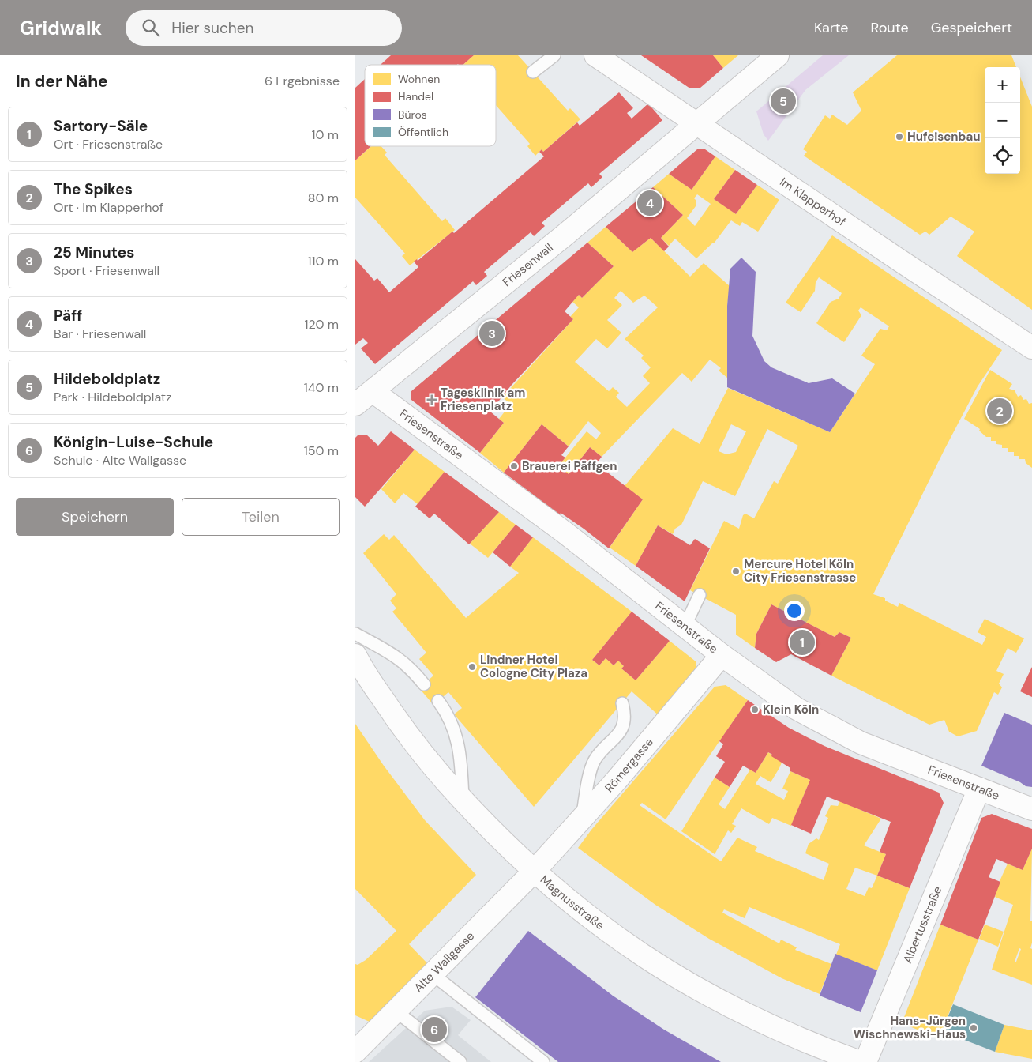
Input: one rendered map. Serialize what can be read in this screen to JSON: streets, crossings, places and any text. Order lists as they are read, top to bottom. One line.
{"streets":{"street":["Im Klapperhof","Friesenwall","Friesenstraße","Römergasse","Magnusstraße","Albertusstraße","Alte Wallgasse"]},"crossings":[["Im Klapperhof","Friesenwall"],["Friesenwall","Friesenstraße"],["Friesenstraße","Römergasse"],["Friesenstraße","Albertusstraße"],["Römergasse","Magnusstraße"],["Römergasse","Alte Wallgasse"],["Magnusstraße","Alte Wallgasse"]],"places":{"other":["Hufeisenbau","Brauerei Päffgen","Mercure Hotel Köln City Friesenstrasse","Lindner Hotel Cologne City Plaza","Klein Köln","Hans-Jürgen Wischnewski-Haus"],"health":["Tagesklinik am Friesenplatz"]},"legend":["Wohnen","Handel","Büros","Öffentlich"],"page":{"header":"Gridwalk","search":"Hier suchen","nav":["Karte","Route","Gespeichert"],"heading":["In der Nähe","6 Ergebnisse"],"map_buttons":["+","−"],"pins":["5","4","3","2","1","6"],"list":[{"mark":"1","name":"Sartory-Säle","note":"Ort · Friesenstraße","value":"10 m"},{"mark":"2","name":"The Spikes","note":"Ort · Im Klapperhof","value":"80 m"},{"mark":"3","name":"25 Minutes","note":"Sport · Friesenwall","value":"110 m"},{"mark":"4","name":"Päff","note":"Bar · Friesenwall","value":"120 m"},{"mark":"5","name":"Hildeboldplatz","note":"Park · Hildeboldplatz","value":"140 m"},{"mark":"6","name":"Königin-Luise-Schule","note":"Schule · Alte Wallgasse","value":"150 m"}],"buttons":["Speichern","Teilen"]}}
